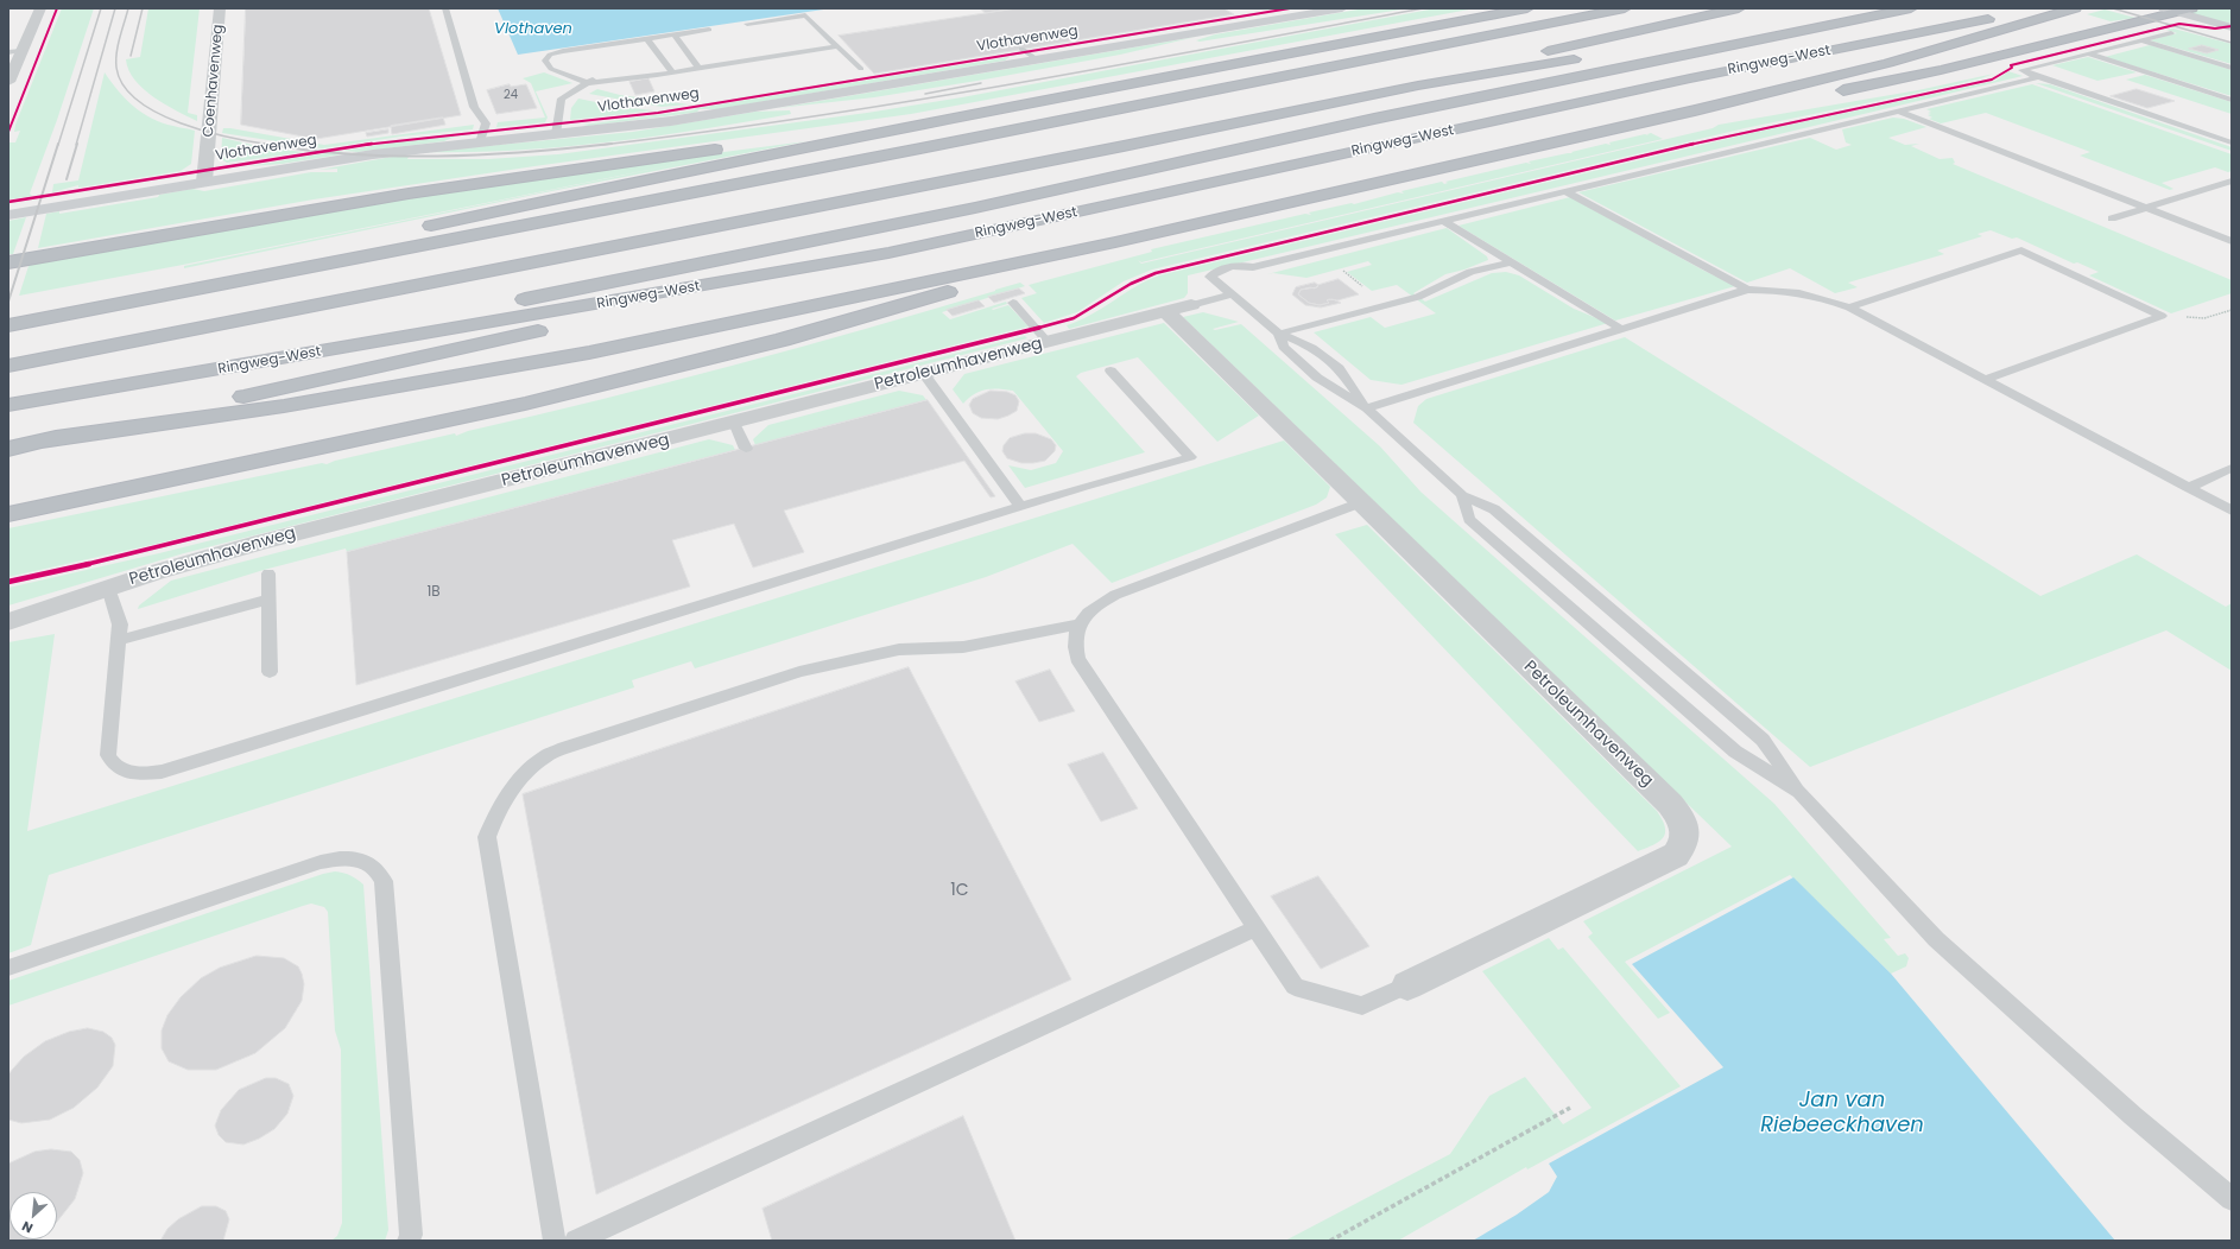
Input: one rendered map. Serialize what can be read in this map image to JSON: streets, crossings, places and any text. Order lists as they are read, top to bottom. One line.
{"streets":{"highway":["Ringweg-West"],"main road":["Vlothavenweg"],"street":["Coenhavenweg","Petroleumhavenweg"]},"crossings":[["Vlothavenweg","Coenhavenweg"]],"water":["Vlothaven","Jan van Riebeeckhaven"],"house_numbers":["24","1B","1C"],"north":"bottom left"}
